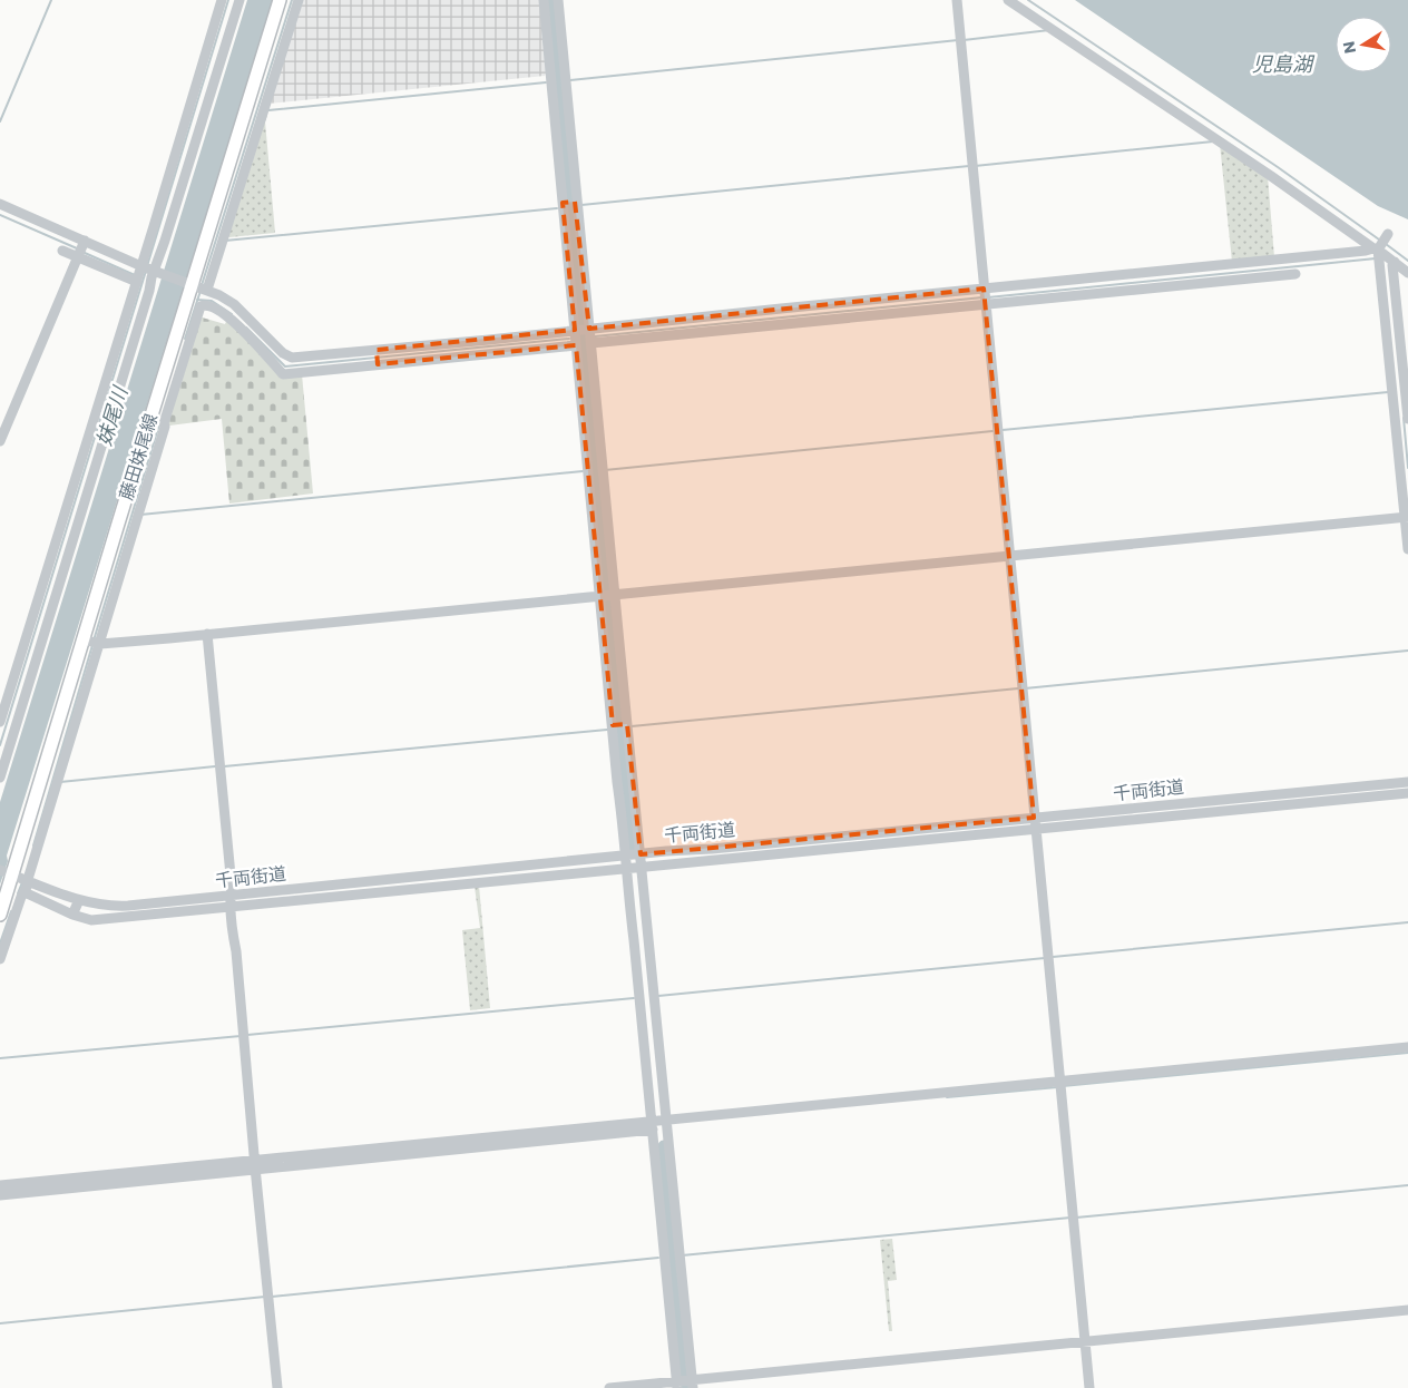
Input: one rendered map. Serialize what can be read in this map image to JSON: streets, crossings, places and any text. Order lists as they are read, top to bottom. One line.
{"streets":{"main road":["藤田妹尾線"],"street":["千両街道"]},"crossings":[["藤田妹尾線","千両街道"]],"water":["児島湖","妹尾川"],"north":"left"}
